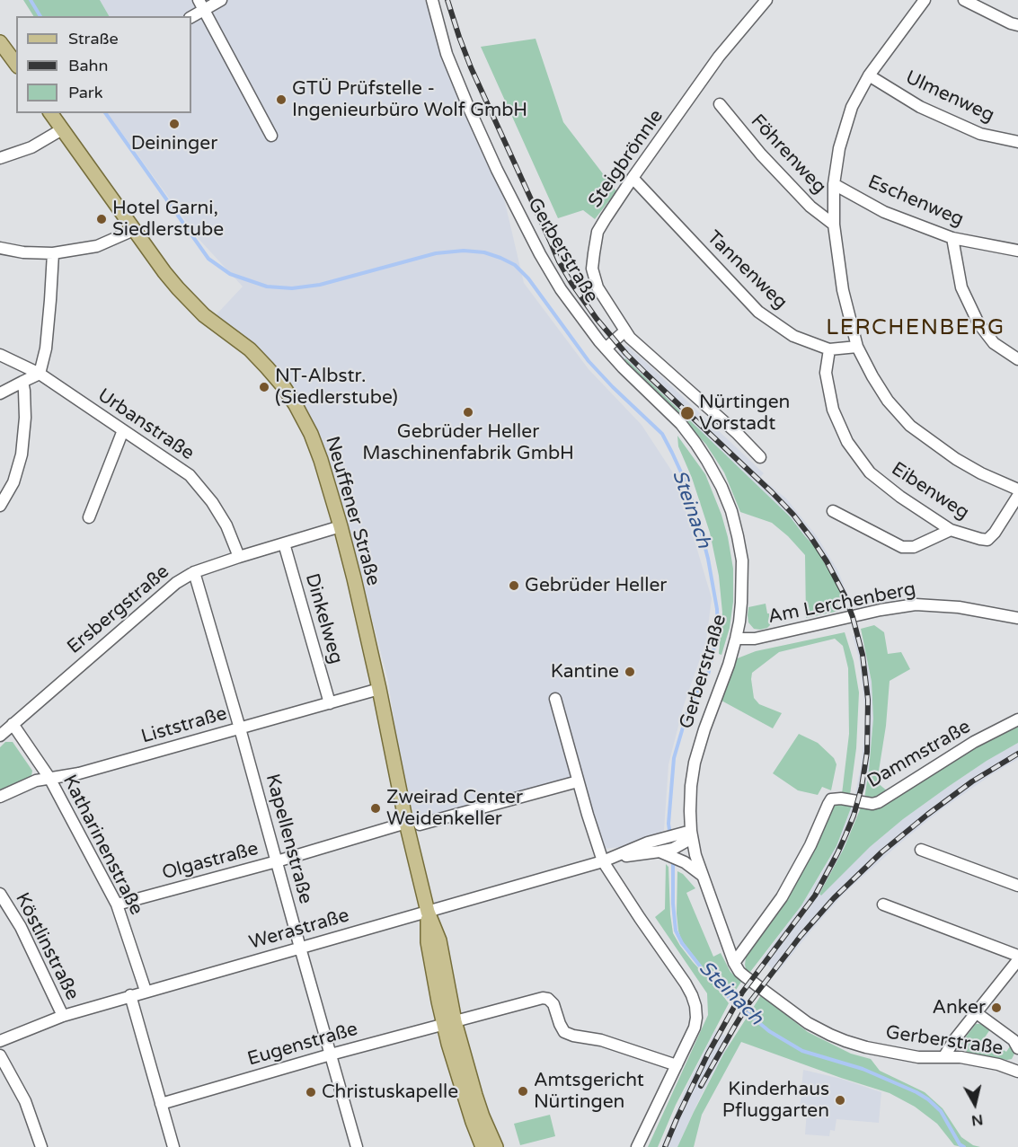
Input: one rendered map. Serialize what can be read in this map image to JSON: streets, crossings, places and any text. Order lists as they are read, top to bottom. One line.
{"streets":{"main road":["Neuffener Straße"],"street":["Ulmenweg","Föhrenweg","Steigbrönnle","Eschenweg","Gerberstraße","Tannenweg","Urbanstraße","Eibenweg","Am Lerchenberg","Ersbergstraße","Dinkelweg","Liststraße","Dammstraße","Kapellenstraße","Katharinenstraße","Olgastraße","Werastraße","Köstlinstraße","Eugenstraße"]},"crossings":[["Steigbrönnle","Tannenweg"],["Gerberstraße","Am Lerchenberg"],["Gerberstraße","Dammstraße"],["Gerberstraße","Werastraße"],["Tannenweg","Eibenweg"],["Urbanstraße","Ersbergstraße"],["Neuffener Straße","Ersbergstraße"],["Neuffener Straße","Liststraße"],["Neuffener Straße","Olgastraße"],["Neuffener Straße","Werastraße"],["Neuffener Straße","Eugenstraße"],["Ersbergstraße","Dinkelweg"],["Ersbergstraße","Kapellenstraße"],["Ersbergstraße","Katharinenstraße"],["Dinkelweg","Liststraße"],["Liststraße","Kapellenstraße"],["Liststraße","Katharinenstraße"],["Kapellenstraße","Olgastraße"],["Kapellenstraße","Werastraße"],["Kapellenstraße","Eugenstraße"],["Katharinenstraße","Olgastraße"],["Katharinenstraße","Werastraße"],["Werastraße","Köstlinstraße"]],"districts":["LERCHENBERG"],"water":["Steinach"],"places":["GTÜ Prüfstelle - Ingenieurbüro Wolf GmbH","Deininger","Hotel Garni, Siedlerstube","NT-Albstr. (Siedlerstube)","Gebrüder Heller Maschinenfabrik GmbH","Nürtingen Vorstadt","Gebrüder Heller","Kantine","Zweirad Center Weidenkeller","Anker","Amtsgericht Nürtingen","Christuskapelle","Kinderhaus Pfluggarten"],"legend":["Straße","Bahn","Park"],"north":"bottom"}
